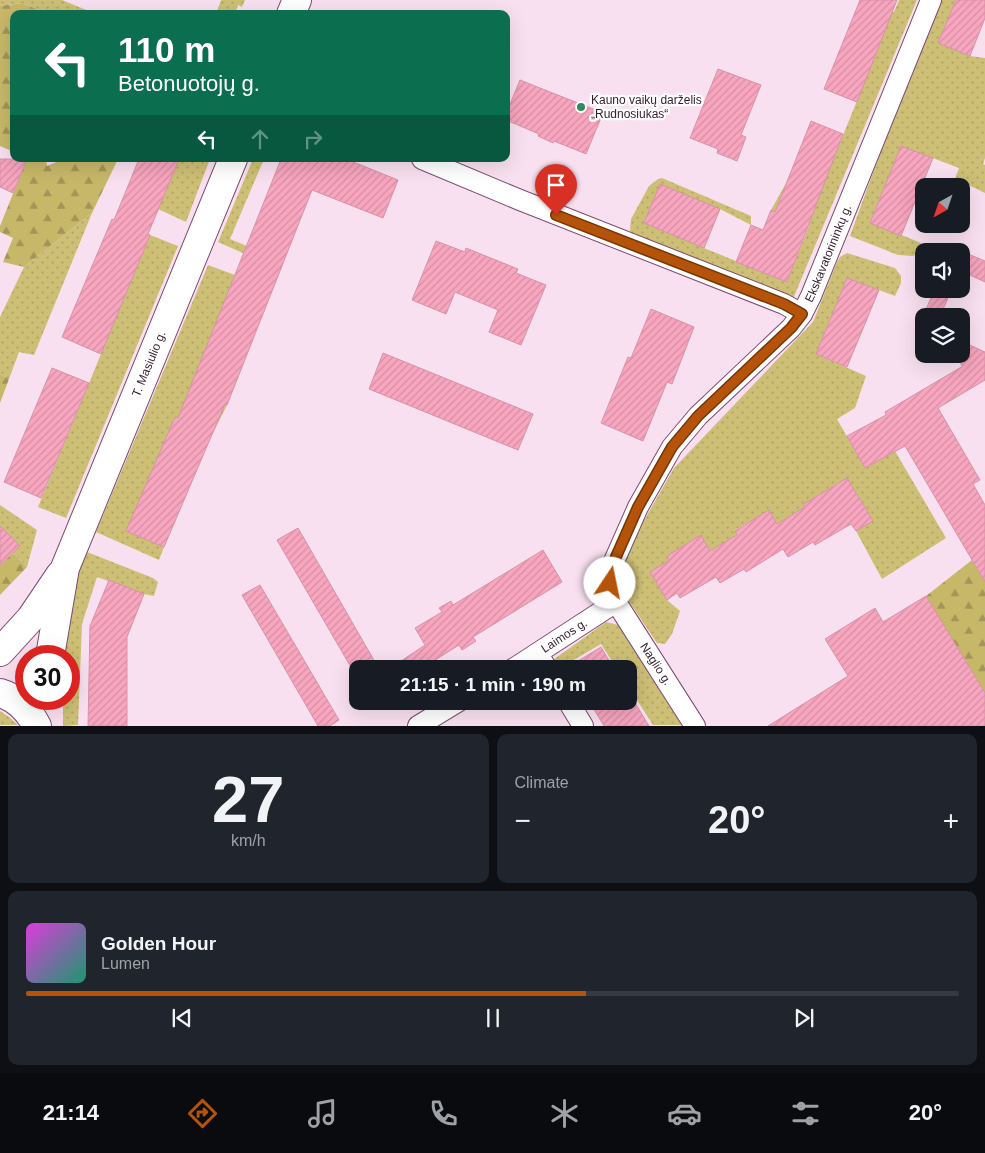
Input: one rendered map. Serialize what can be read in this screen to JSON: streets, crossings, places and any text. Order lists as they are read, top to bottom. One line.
{"streets":{"main road":["T. Masiulio g."],"street":["Ekskavatorininkų g.","Laimos g.","Naglio g."]},"crossings":[["Ekskavatorininkų g.","Laimos g."],["Ekskavatorininkų g.","Naglio g."],["Laimos g.","Naglio g."]],"places":["Kauno vaikų darželis „Rudnosiukas“"],"north":"bottom left","page":{"turn":["110 m","Betonuotojų g."],"limit":"30","trip":"21:15 · 1 min · 190 m","tile":[["27","km/h"],"Climate"],"heat":["−","20°","+"],"song":["Golden Hour","Lumen"],"tabs":["21:14","20°"]}}
